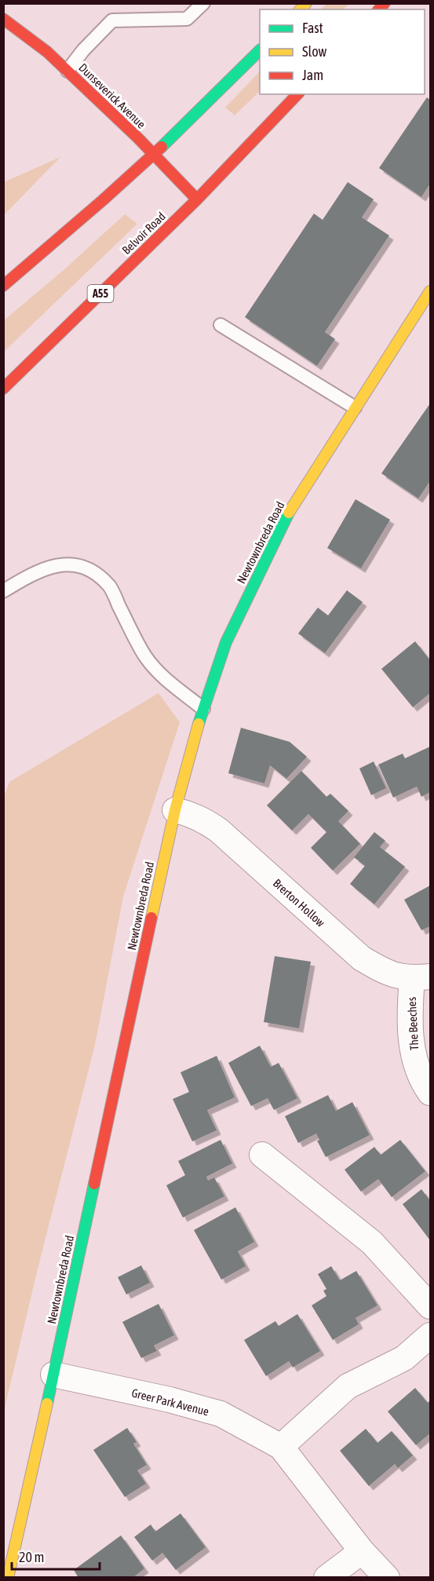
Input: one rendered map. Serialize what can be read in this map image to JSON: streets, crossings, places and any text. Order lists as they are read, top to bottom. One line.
{"streets":{"main road":["Dunseverick Avenue","Belvoir Road","A55","Newtownbreda Road"],"street":["Brerton Hollow","The Beeches","Greer Park Avenue"]},"crossings":[["Dunseverick Avenue","Belvoir Road"],["Newtownbreda Road","Brerton Hollow"],["Newtownbreda Road","Greer Park Avenue"],["Brerton Hollow","The Beeches"]],"legend":["Fast","Slow","Jam"],"scale_bar":"20 m"}
